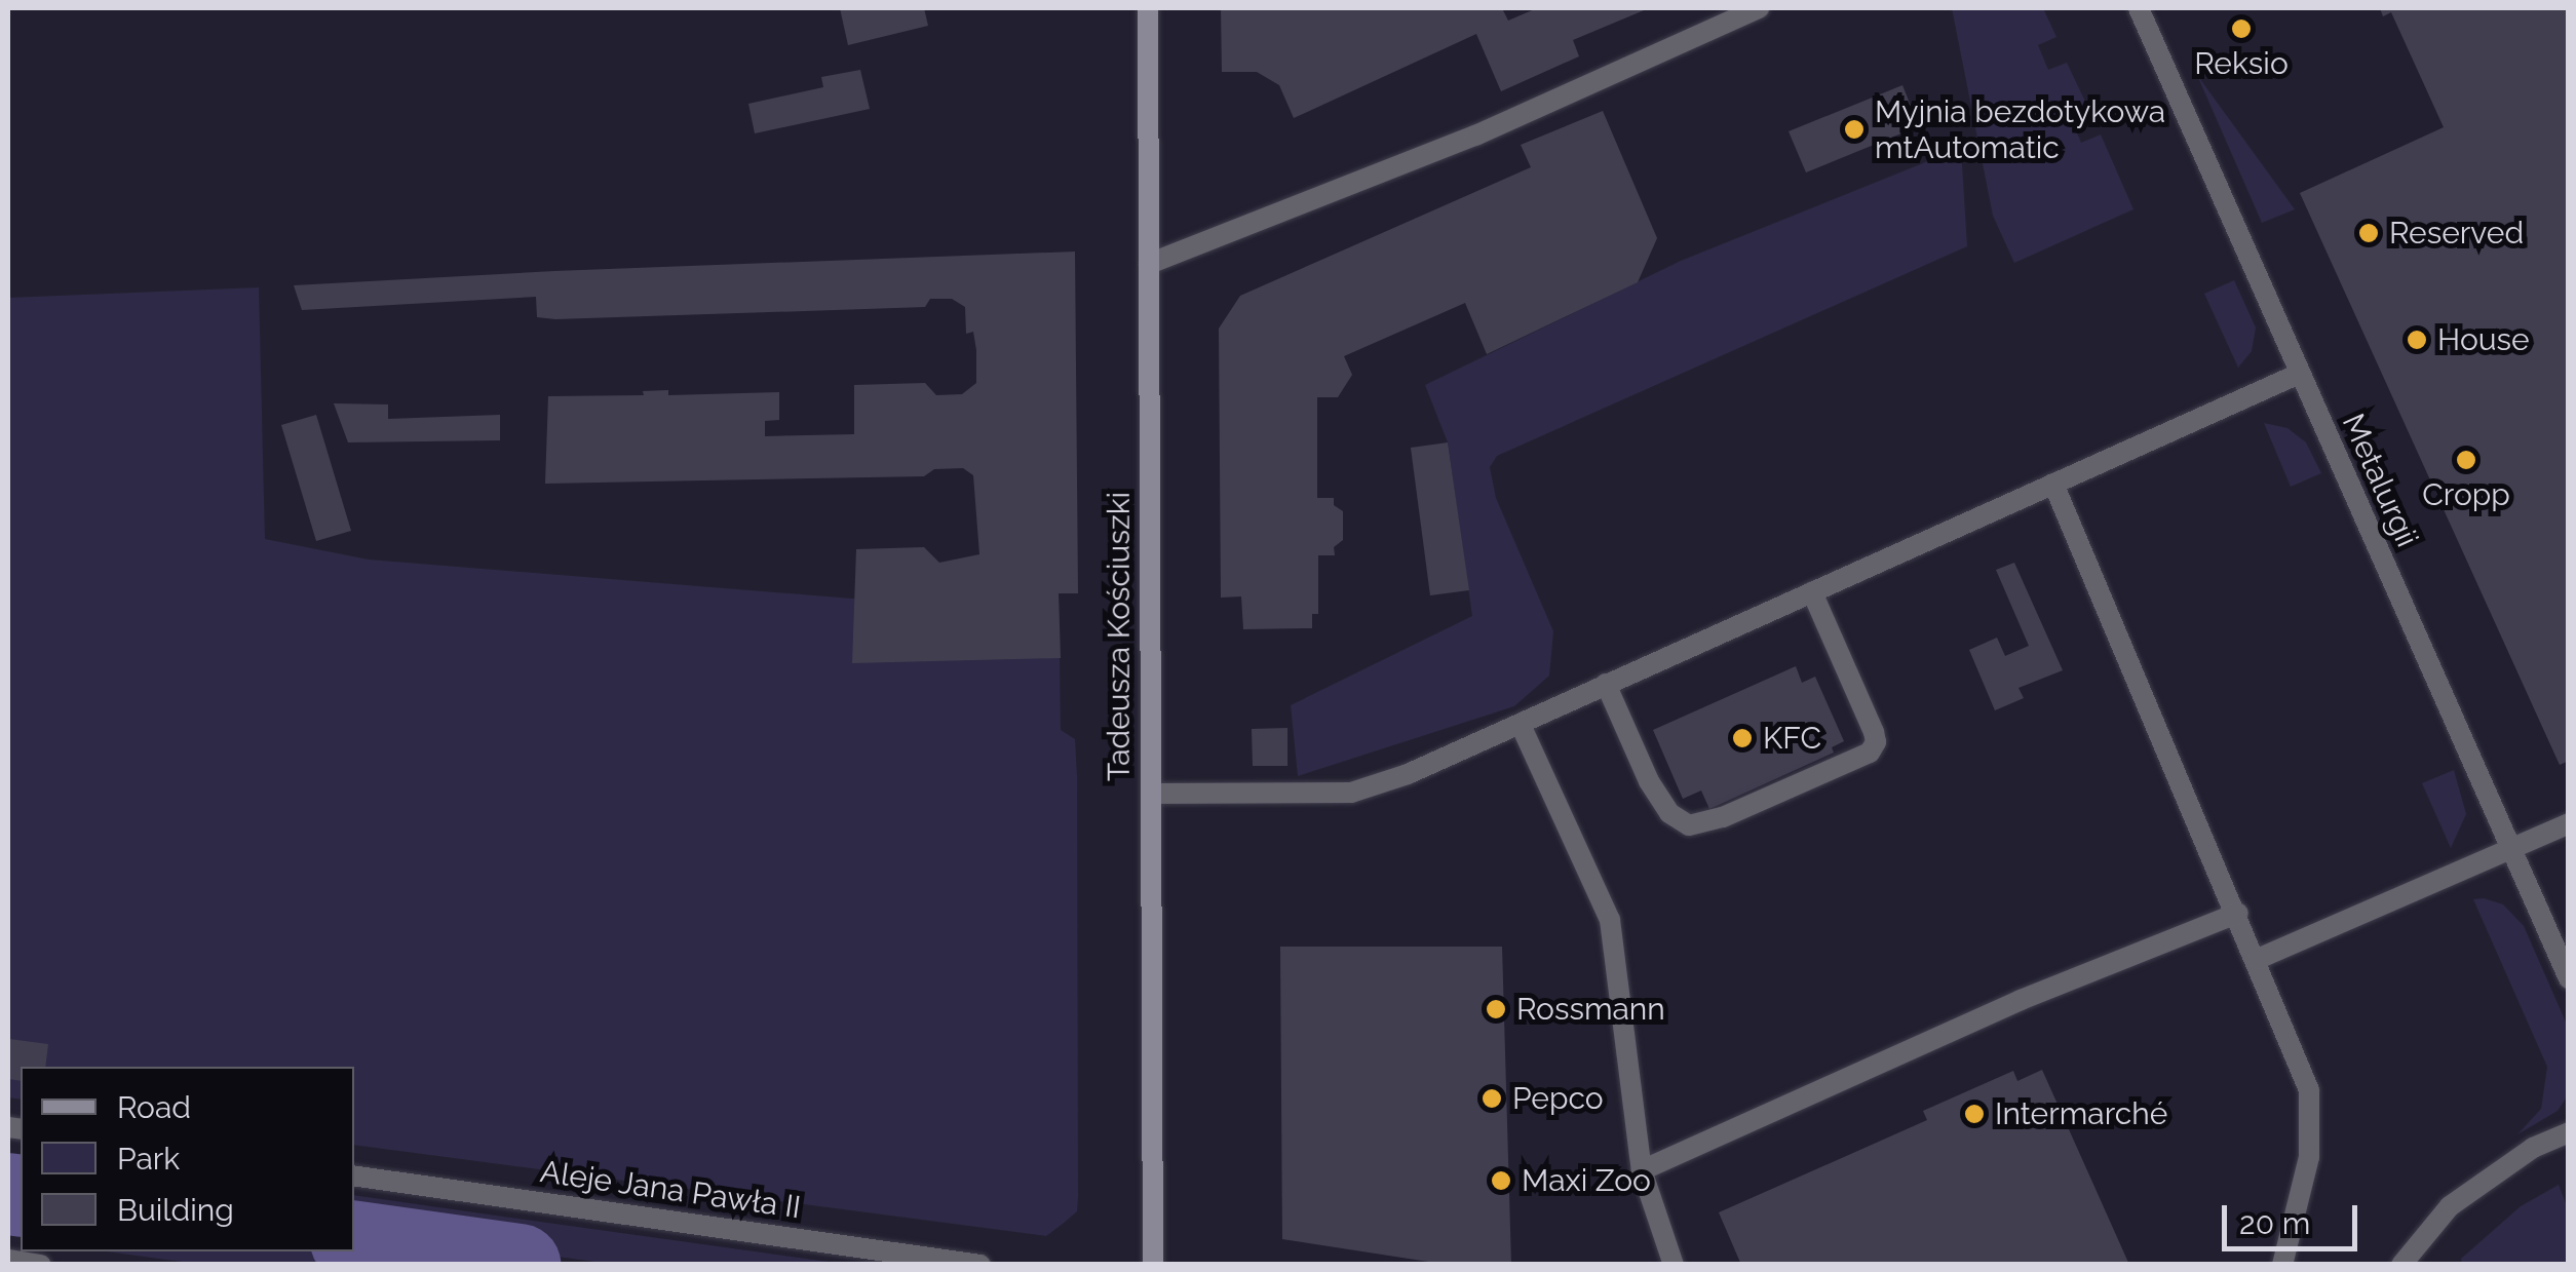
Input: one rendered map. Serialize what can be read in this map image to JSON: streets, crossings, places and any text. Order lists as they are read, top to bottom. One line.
{"streets":{"street":["Metalurgii","Tadeusza Kościuszki","Aleje Jana Pawła II"]},"places":["Reksio","Myjnia bezdotykowa mtAutomatic","Reserved","House","Cropp","KFC","Rossmann","Pepco","Intermarché","Maxi Zoo"],"legend":["Road","Park","Building"],"scale_bar":"20 m"}
